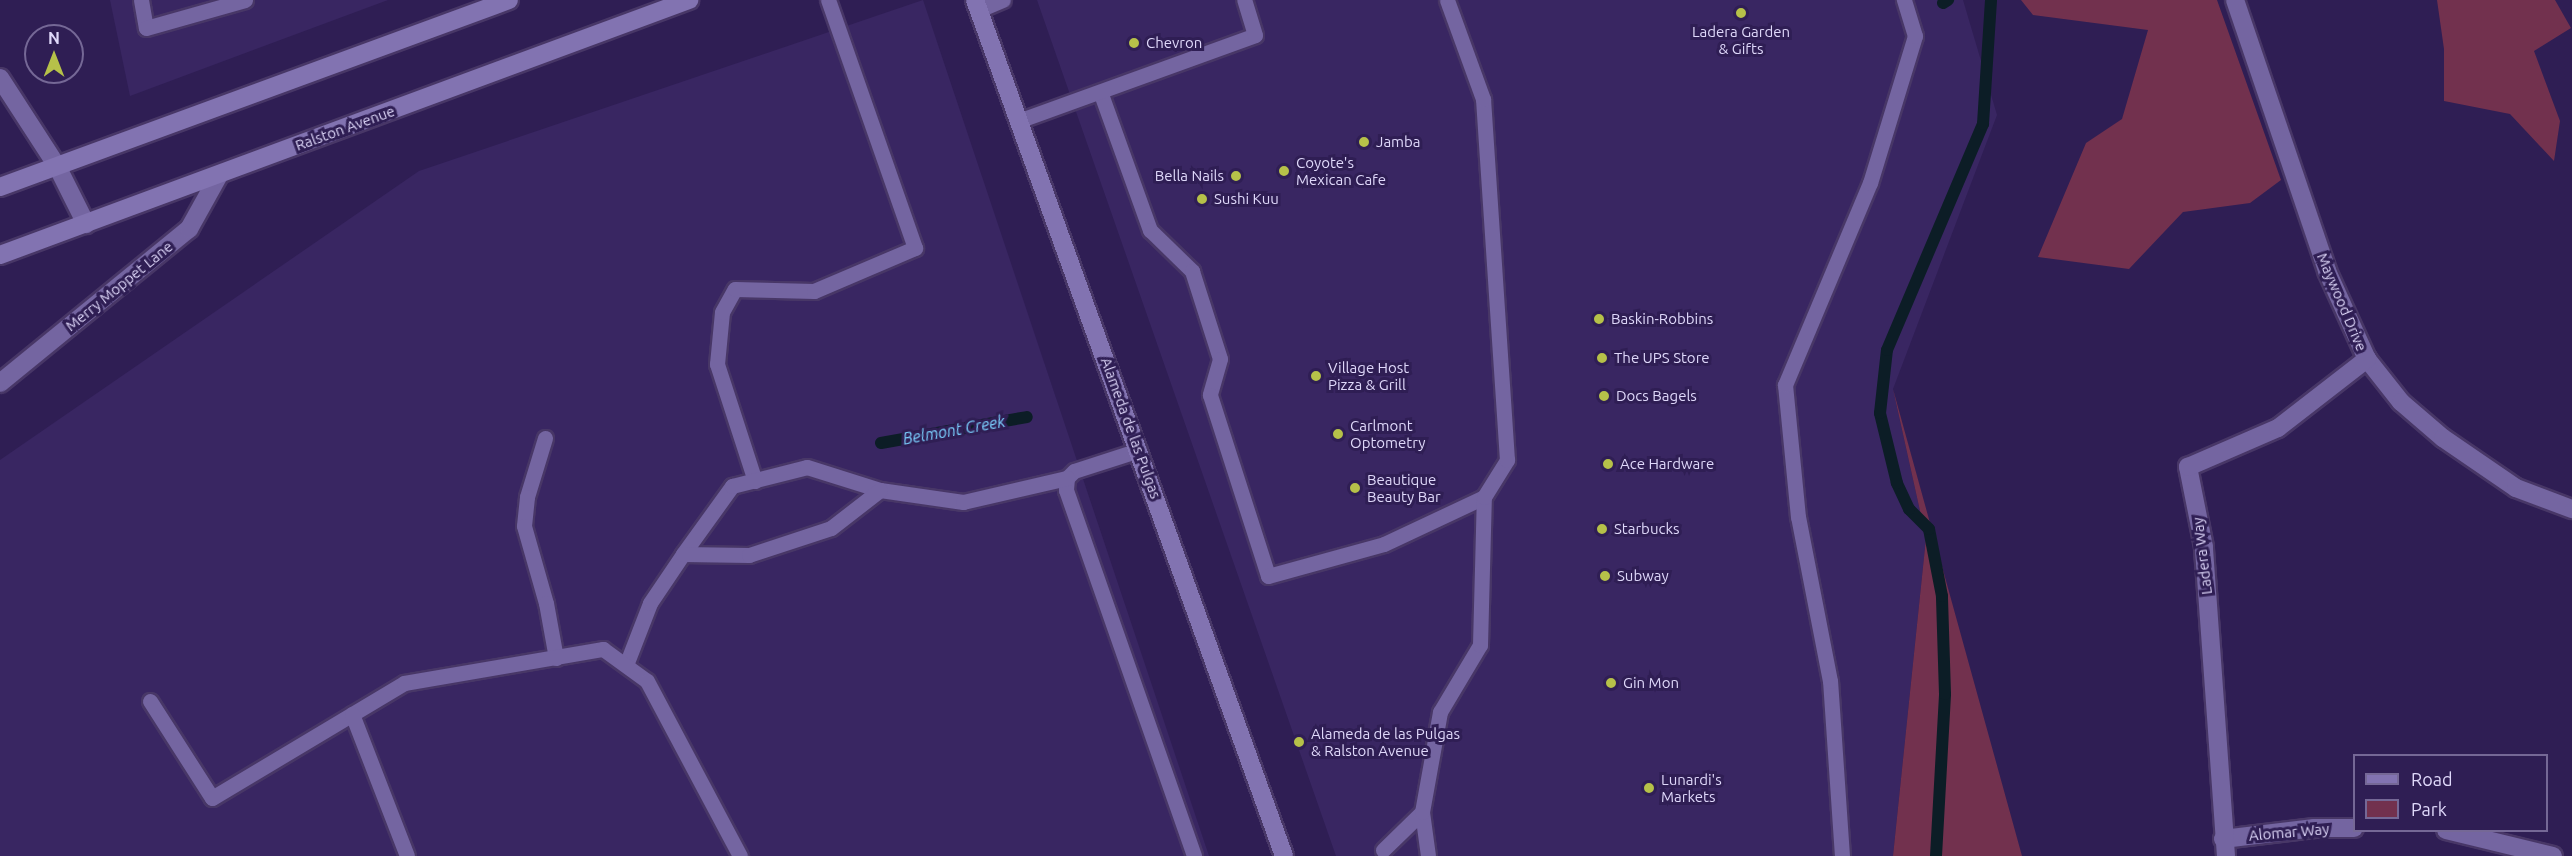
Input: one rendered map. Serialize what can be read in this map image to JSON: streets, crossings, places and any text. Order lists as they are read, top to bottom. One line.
{"streets":{"main road":["Ralston Avenue","Alameda de las Pulgas"],"street":["Merry Moppet Lane","Maywood Drive","Ladera Way","Alomar Way"]},"crossings":[["Ralston Avenue","Merry Moppet Lane"],["Maywood Drive","Ladera Way"],["Ladera Way","Alomar Way"]],"water":["Belmont Creek"],"places":["Ladera Garden & Gifts","Chevron","Jamba","Coyote's Mexican Cafe","Bella Nails","Sushi Kuu","Baskin-Robbins","The UPS Store","Village Host Pizza & Grill","Docs Bagels","Carlmont Optometry","Ace Hardware","Beautique Beauty Bar","Starbucks","Subway","Gin Mon","Alameda de las Pulgas & Ralston Avenue","Lunardi's Markets"],"legend":["Road","Park"],"north":"top"}
